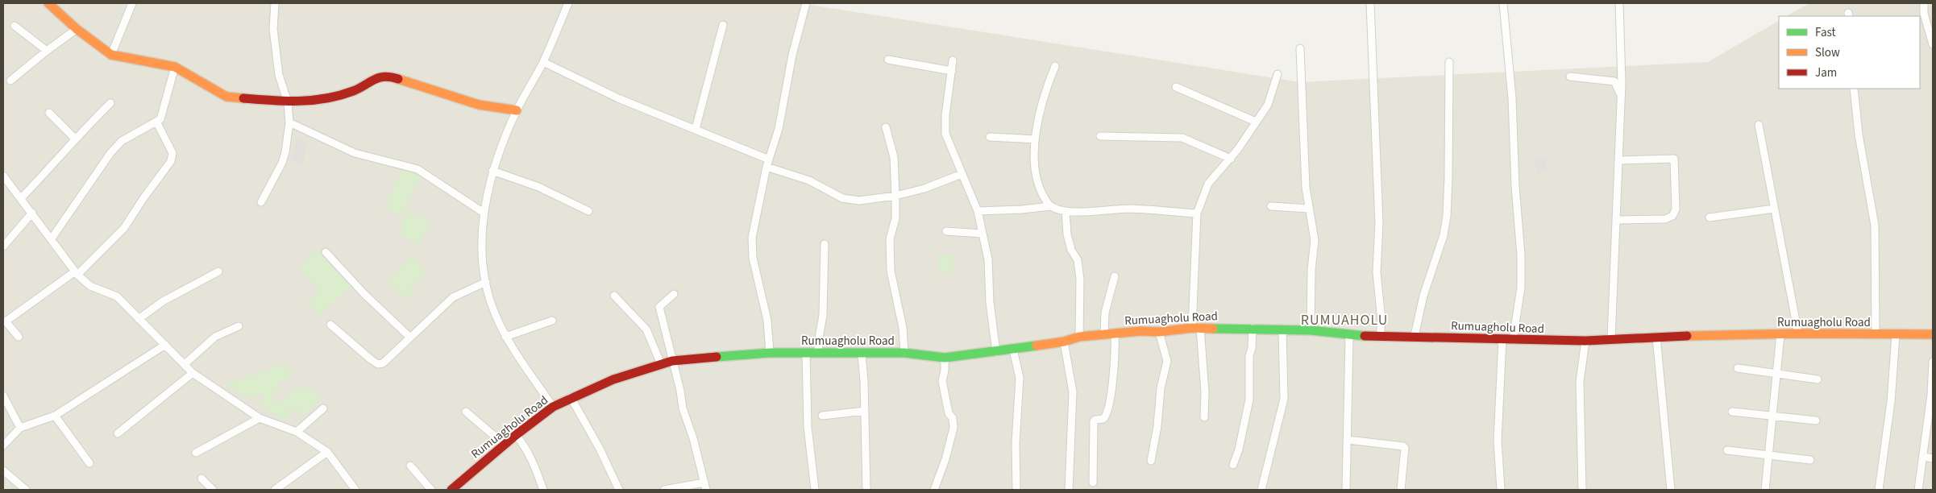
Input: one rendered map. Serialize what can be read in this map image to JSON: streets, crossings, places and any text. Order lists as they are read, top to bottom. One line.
{"streets":{"street":["Rumuagholu Road"]},"districts":["RUMUAHOLU"],"legend":["Fast","Slow","Jam"]}
